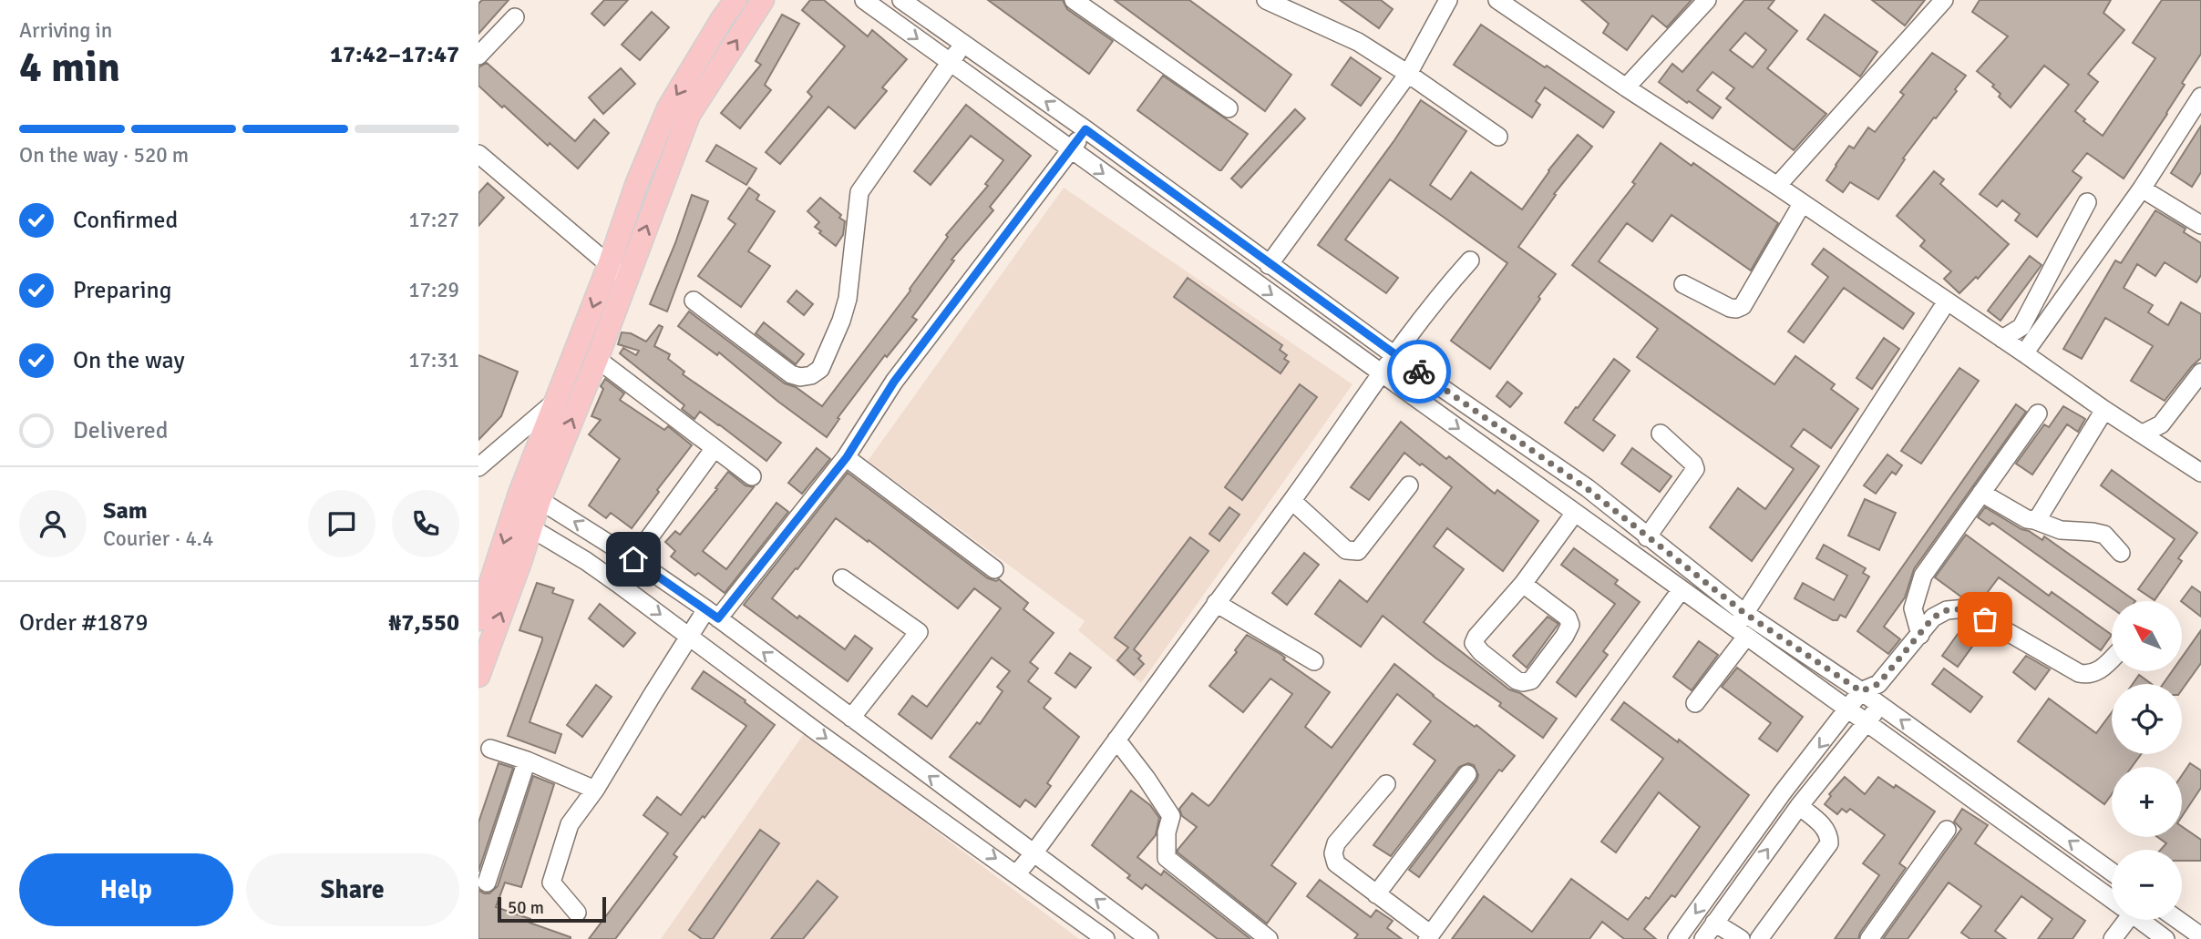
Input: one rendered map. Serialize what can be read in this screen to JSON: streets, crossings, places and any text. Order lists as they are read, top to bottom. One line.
{"scale_bar":"50 m","north":"top left","page":{"heading":["4 min","Arriving in","17:42–17:47"],"panel":["Sam","Courier · 4.4","Order #1879","₦7,550"],"bar":"On the way · 520 m","list":[["Confirmed","17:27"],["Preparing","17:29"],["On the way","17:31"],"Delivered"],"map_buttons":["+","−"],"buttons":["Help","Share"],"scale":"50 m"}}
